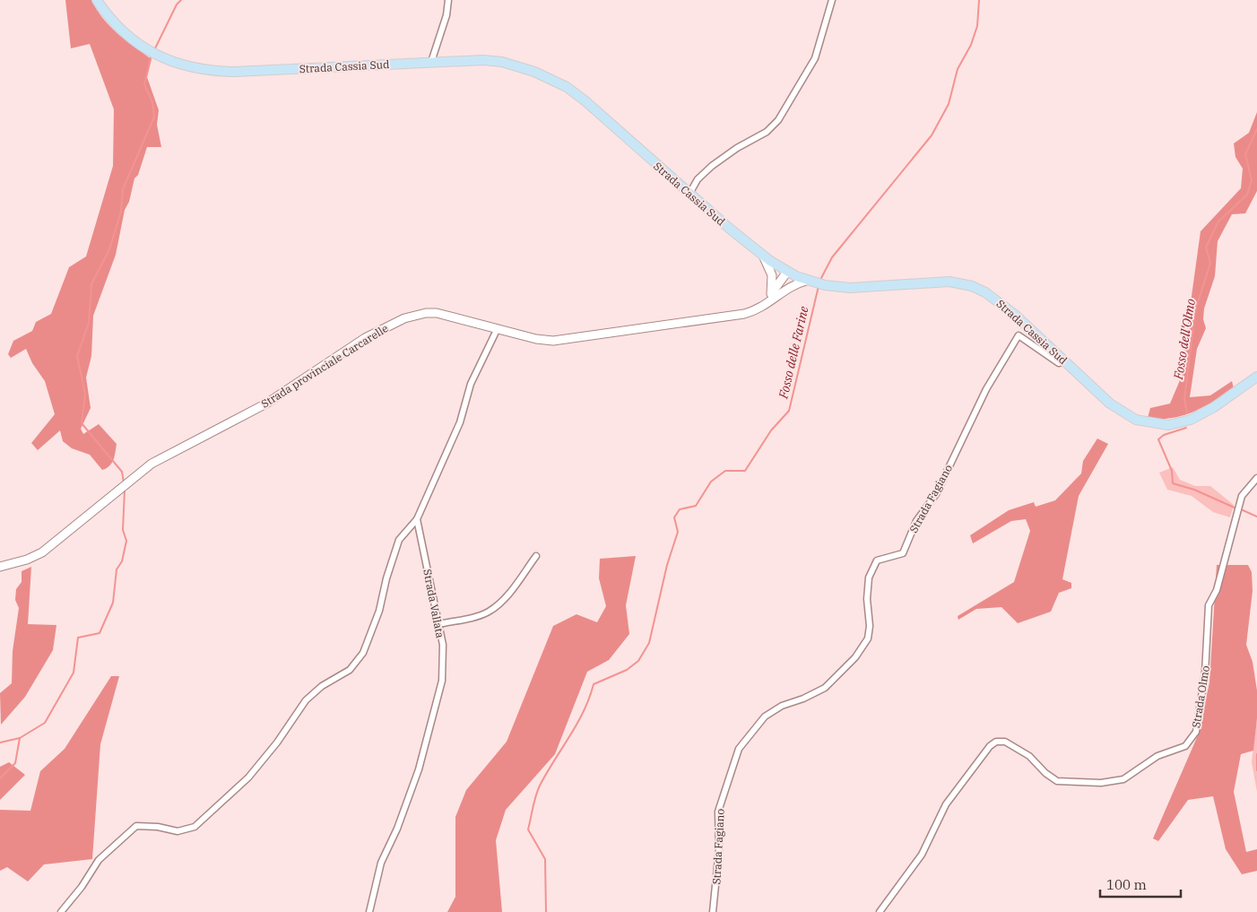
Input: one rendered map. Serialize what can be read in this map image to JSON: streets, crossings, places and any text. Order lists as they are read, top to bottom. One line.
{"streets":{"main road":["Strada Cassia Sud","Strada provinciale Carcarelle"],"street":["Strada Fagiano","Strada Vallata","Strada Olmo"]},"crossings":[["Strada Cassia Sud","Strada Fagiano"]],"water":["Fosso dell'Olmo","Fosso delle Farine"],"scale_bar":"100 m"}
